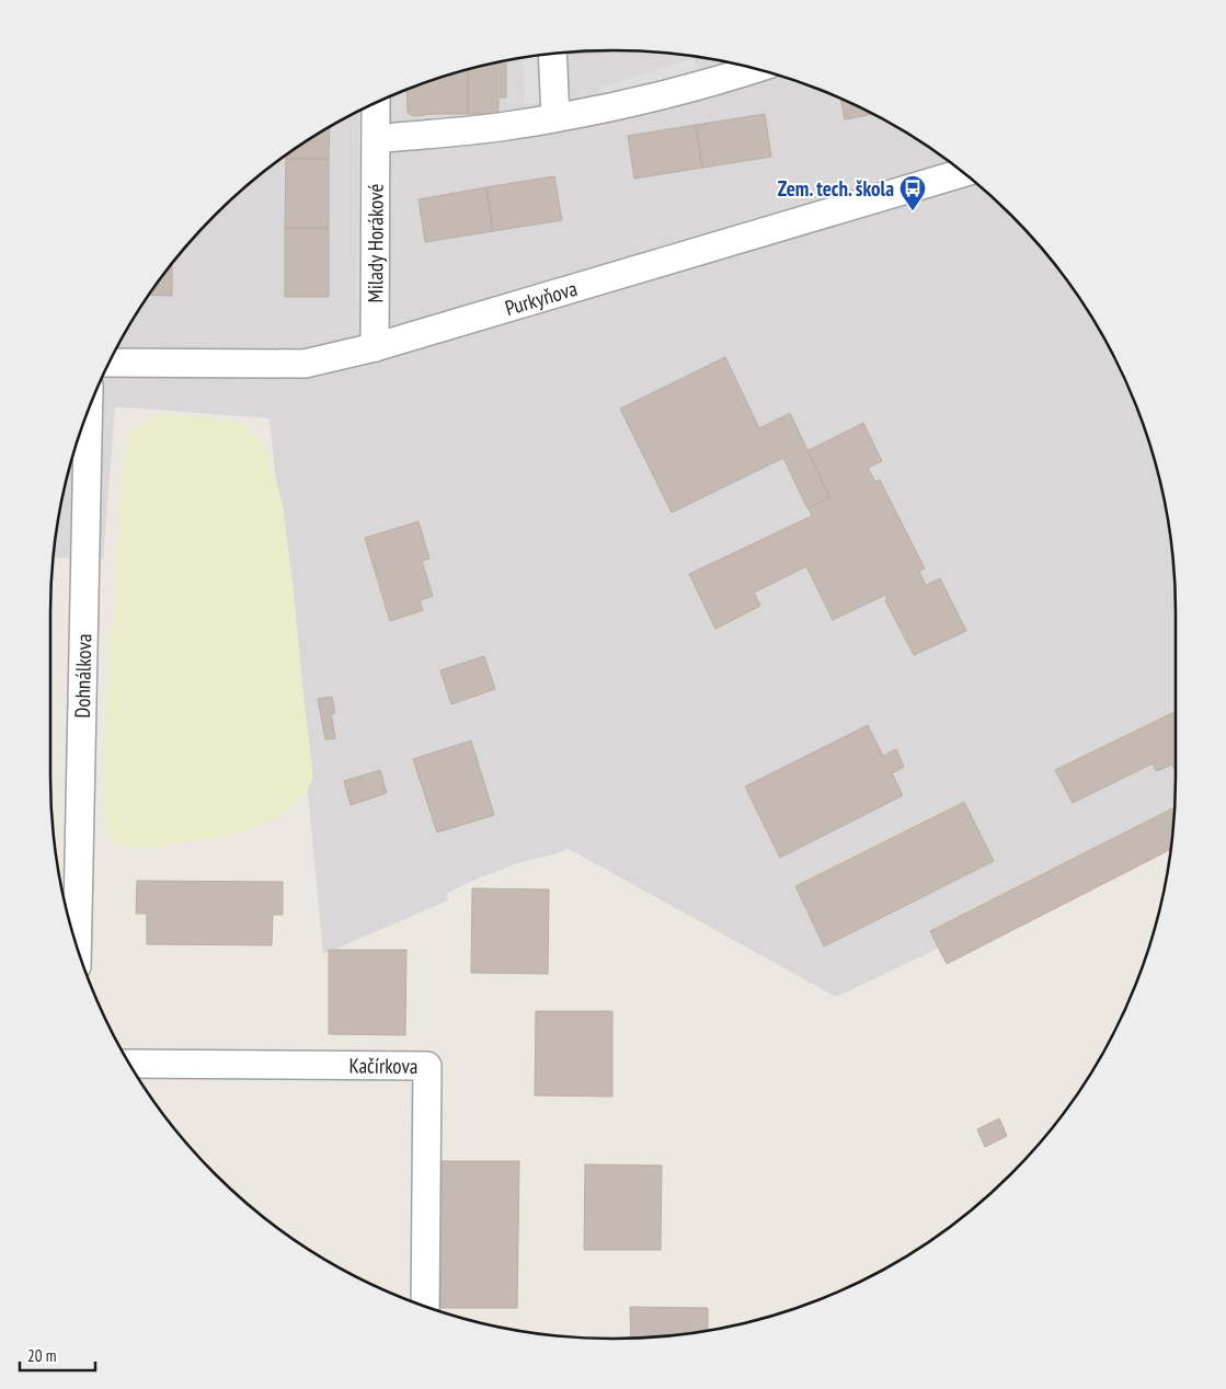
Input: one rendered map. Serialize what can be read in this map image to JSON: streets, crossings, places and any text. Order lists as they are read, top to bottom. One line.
{"streets":{"street":["Milady Horákové","Purkyňova","Dohnálkova","Kačírkova"]},"crossings":[["Milady Horákové","Purkyňova"]],"places":{"bus stop":["Zem. tech. škola"]},"scale_bar":"20 m"}
